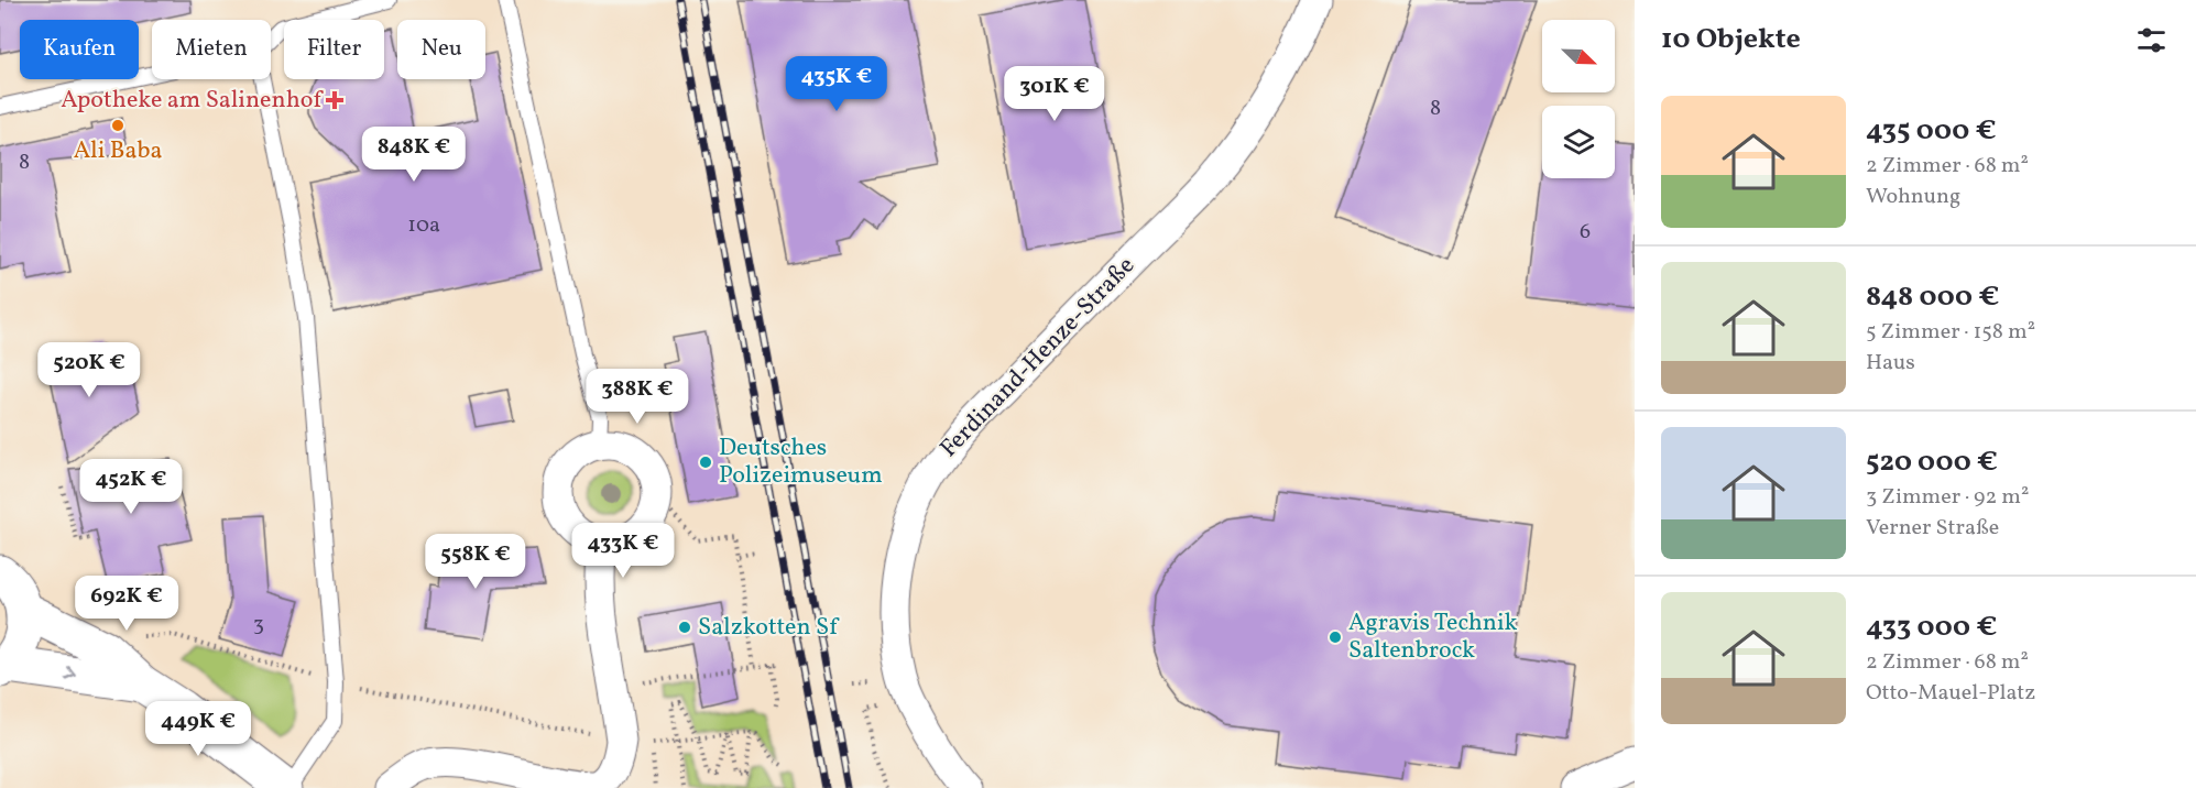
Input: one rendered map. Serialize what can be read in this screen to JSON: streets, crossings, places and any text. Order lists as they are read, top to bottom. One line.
{"streets":{"street":["Ferdinand-Henze-Straße"]},"places":{"health":["Apotheke am Salinenhof"],"other":["Ali Baba","Deutsches Polizeimuseum","Salzkotten Sf","Agravis Technik Saltenbrock"]},"house_numbers":["8","8","10a","6","3"],"north":"bottom right","page":{"heading":"10 Objekte","chip":["Kaufen","Mieten","Filter","Neu"],"price":["435K €","301K €","848K €","520K €","388K €","452K €","433K €","558K €","692K €","449K €"],"list":[{"name":"435 000 €","note":"2 Zimmer · 68 m² · Wohnung"},{"name":"848 000 €","note":"5 Zimmer · 158 m² · Haus"},{"name":"520 000 €","note":"3 Zimmer · 92 m² · Verner Straße"},{"name":"433 000 €","note":"2 Zimmer · 68 m² · Otto-Mauel-Platz"}]}}
